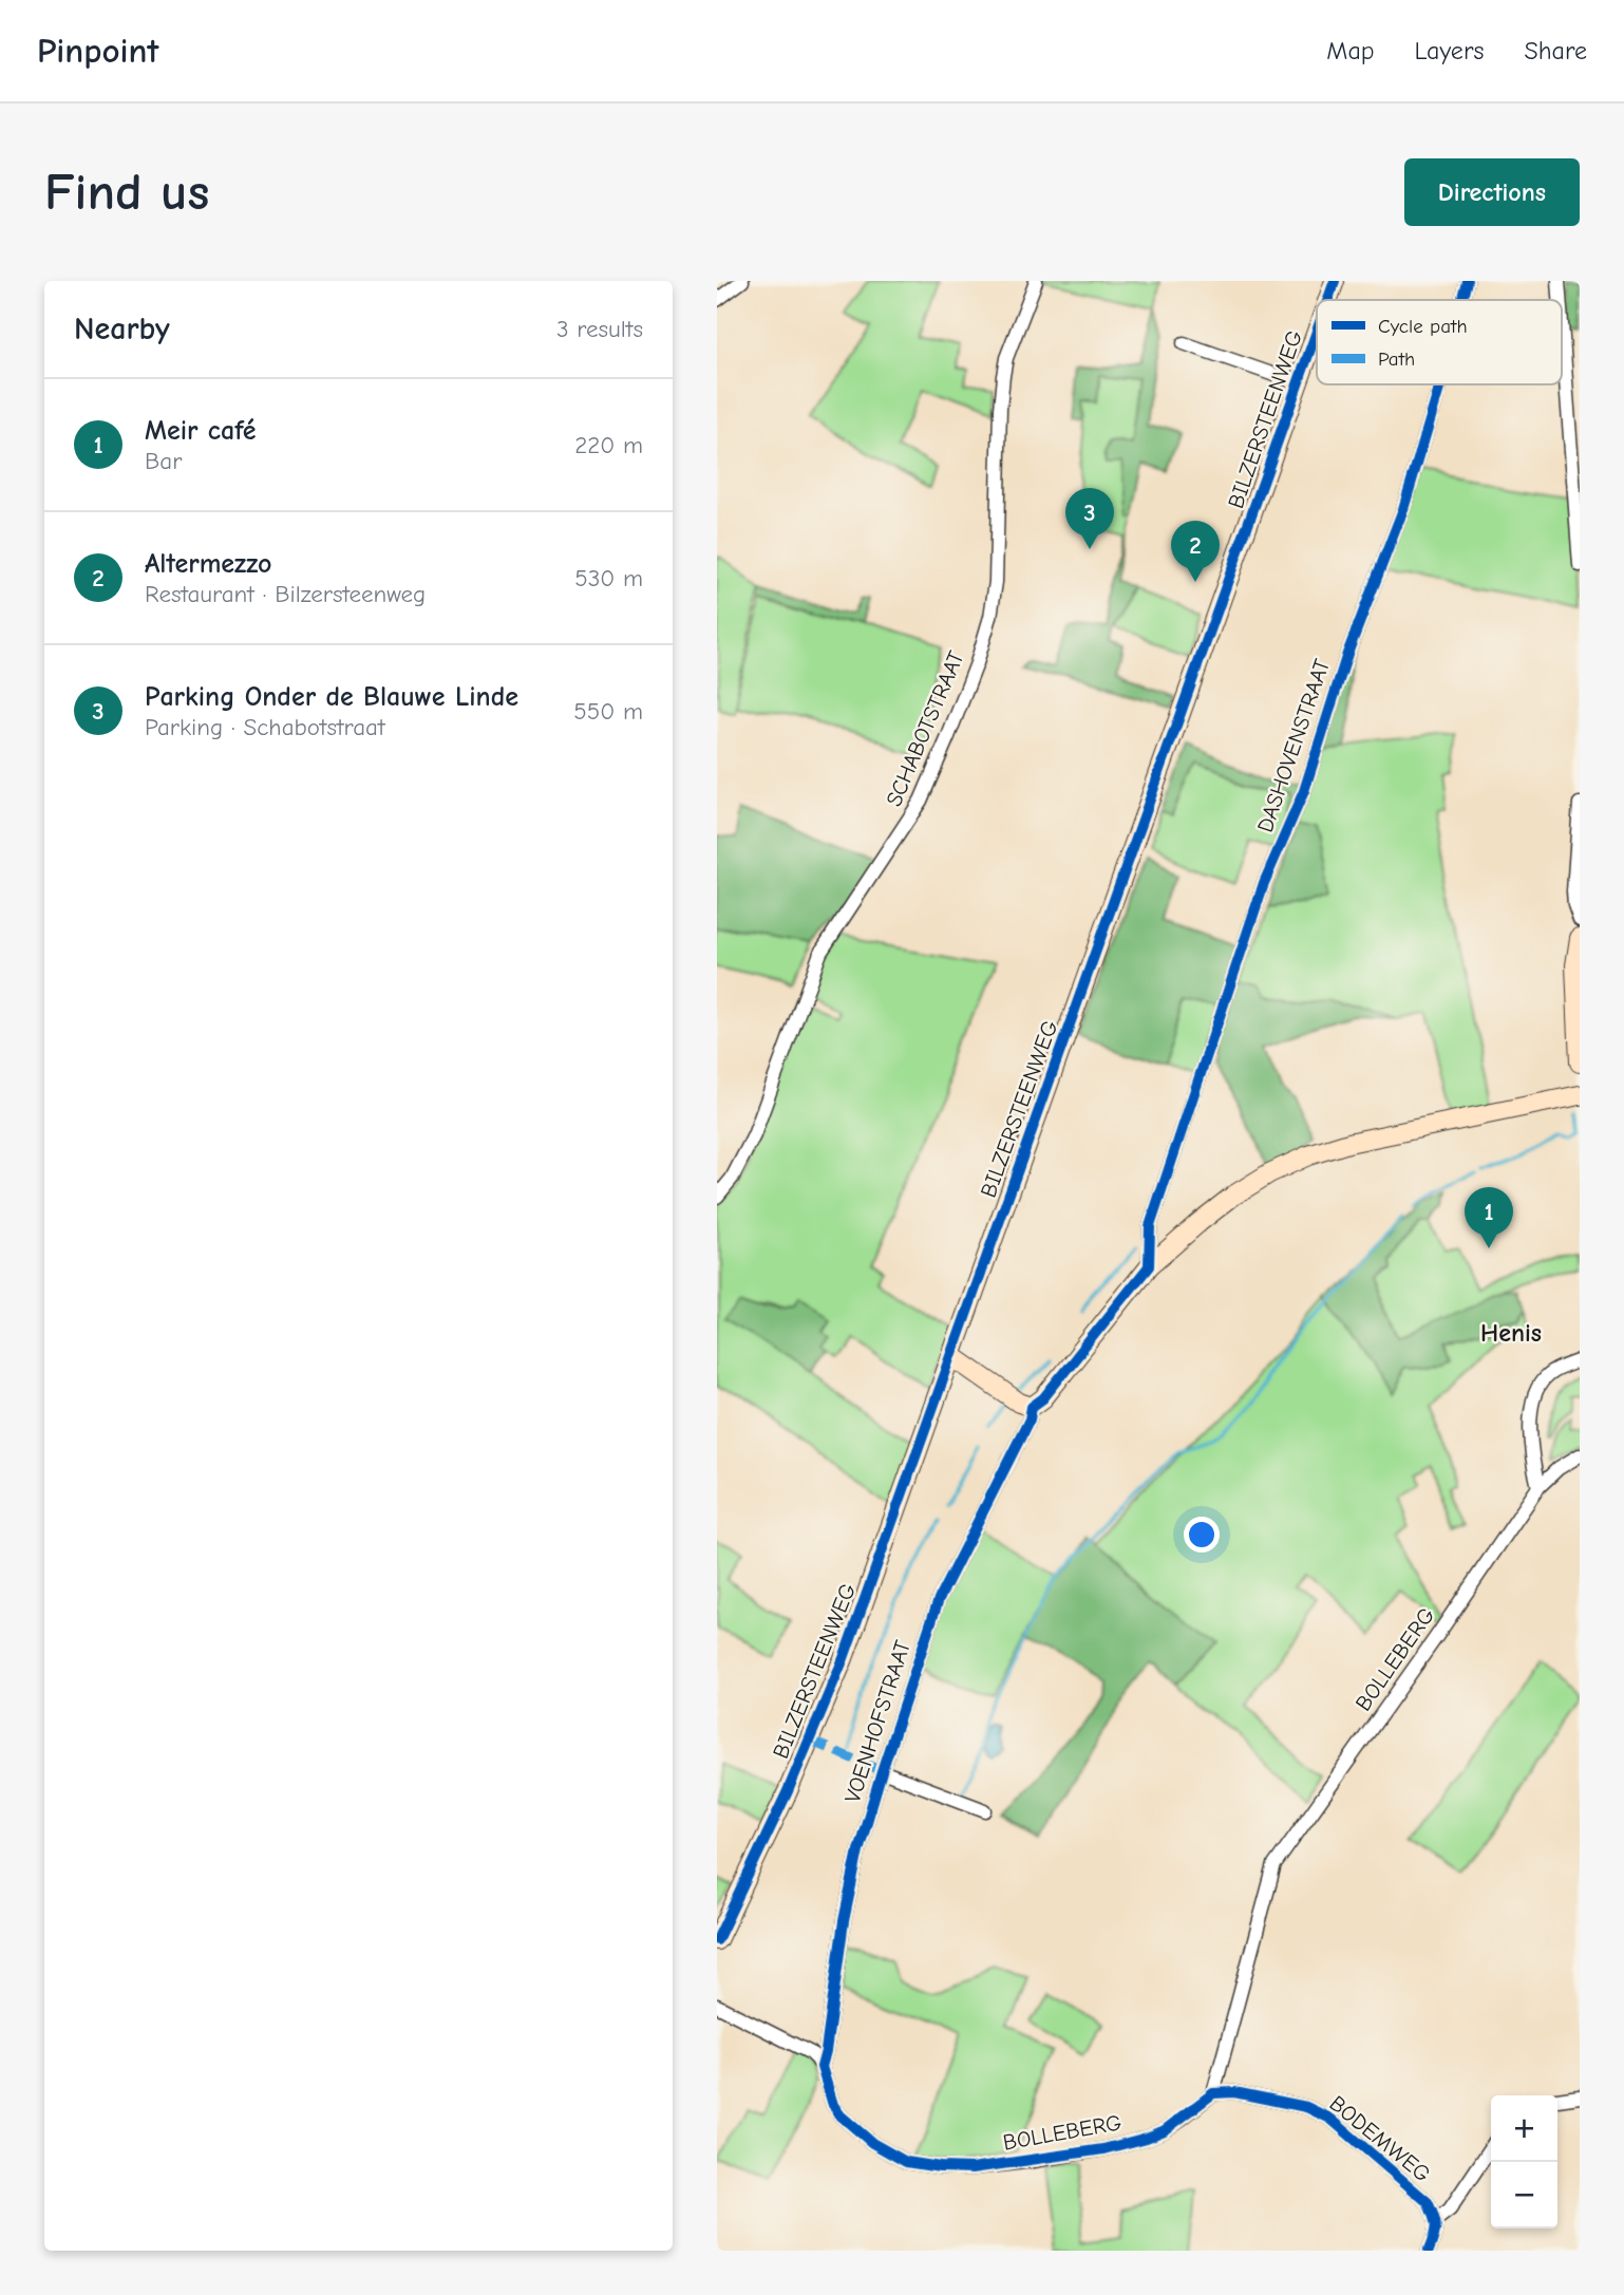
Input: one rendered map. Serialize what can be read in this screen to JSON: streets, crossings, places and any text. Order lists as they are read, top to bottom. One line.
{"streets":{"main road":["BILZERSTEENWEG"],"street":["SCHABOTSTRAAT","DASHOVENSTRAAT","BOLLEBERG","VOENHOFSTRAAT","BODEMWEG"]},"crossings":[["BOLLEBERG","VOENHOFSTRAAT"],["BOLLEBERG","BODEMWEG"]],"districts":["Henis"],"legend":["Cycle path","Path"],"page":{"header":"Pinpoint","nav":["Map","Layers","Share"],"buttons":"Directions","title":"Find us","heading":["Nearby","3 results"],"list":[{"mark":"1","name":"Meir café","note":"Bar","value":"220 m"},{"mark":"2","name":"Altermezzo","note":"Restaurant · Bilzersteenweg","value":"530 m"},{"mark":"3","name":"Parking Onder de Blauwe Linde","note":"Parking · Schabotstraat","value":"550 m"}],"pins":["3","2","1"],"map_buttons":["+","−"]}}
